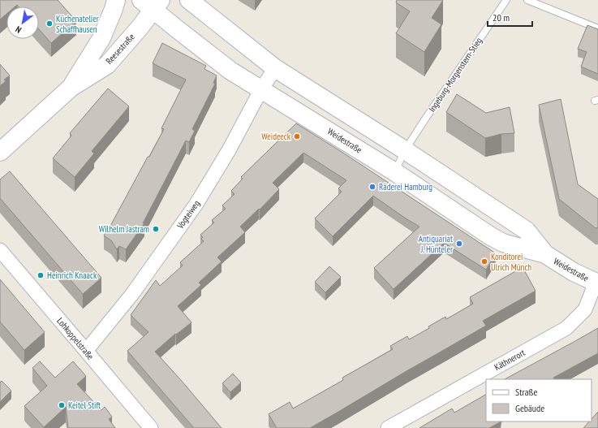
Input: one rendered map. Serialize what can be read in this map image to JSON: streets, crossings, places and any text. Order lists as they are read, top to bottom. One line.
{"streets":{"street":["Reesestraße","Weidestraße","Vogteiweg","Lohkoppelstraße","Käthnerort"],"lane":["Ingeburg-Morgenstern-Stieg"]},"crossings":[["Reesestraße","Weidestraße"],["Ingeburg-Morgenstern-Stieg","Weidestraße"],["Weidestraße","Vogteiweg"],["Weidestraße","Käthnerort"],["Vogteiweg","Lohkoppelstraße"]],"places":["Küchenatelier Schaffhausen","Weideeck","Räderei Hamburg","Wilhelm Jastram","Antiquariat J. Hünteler","Konditorei Ulrich Münch","Heinrich Knaack","Keitel Stift"],"legend":["Straße","Gebäude"],"scale_bar":"20 m","north":"bottom left"}
